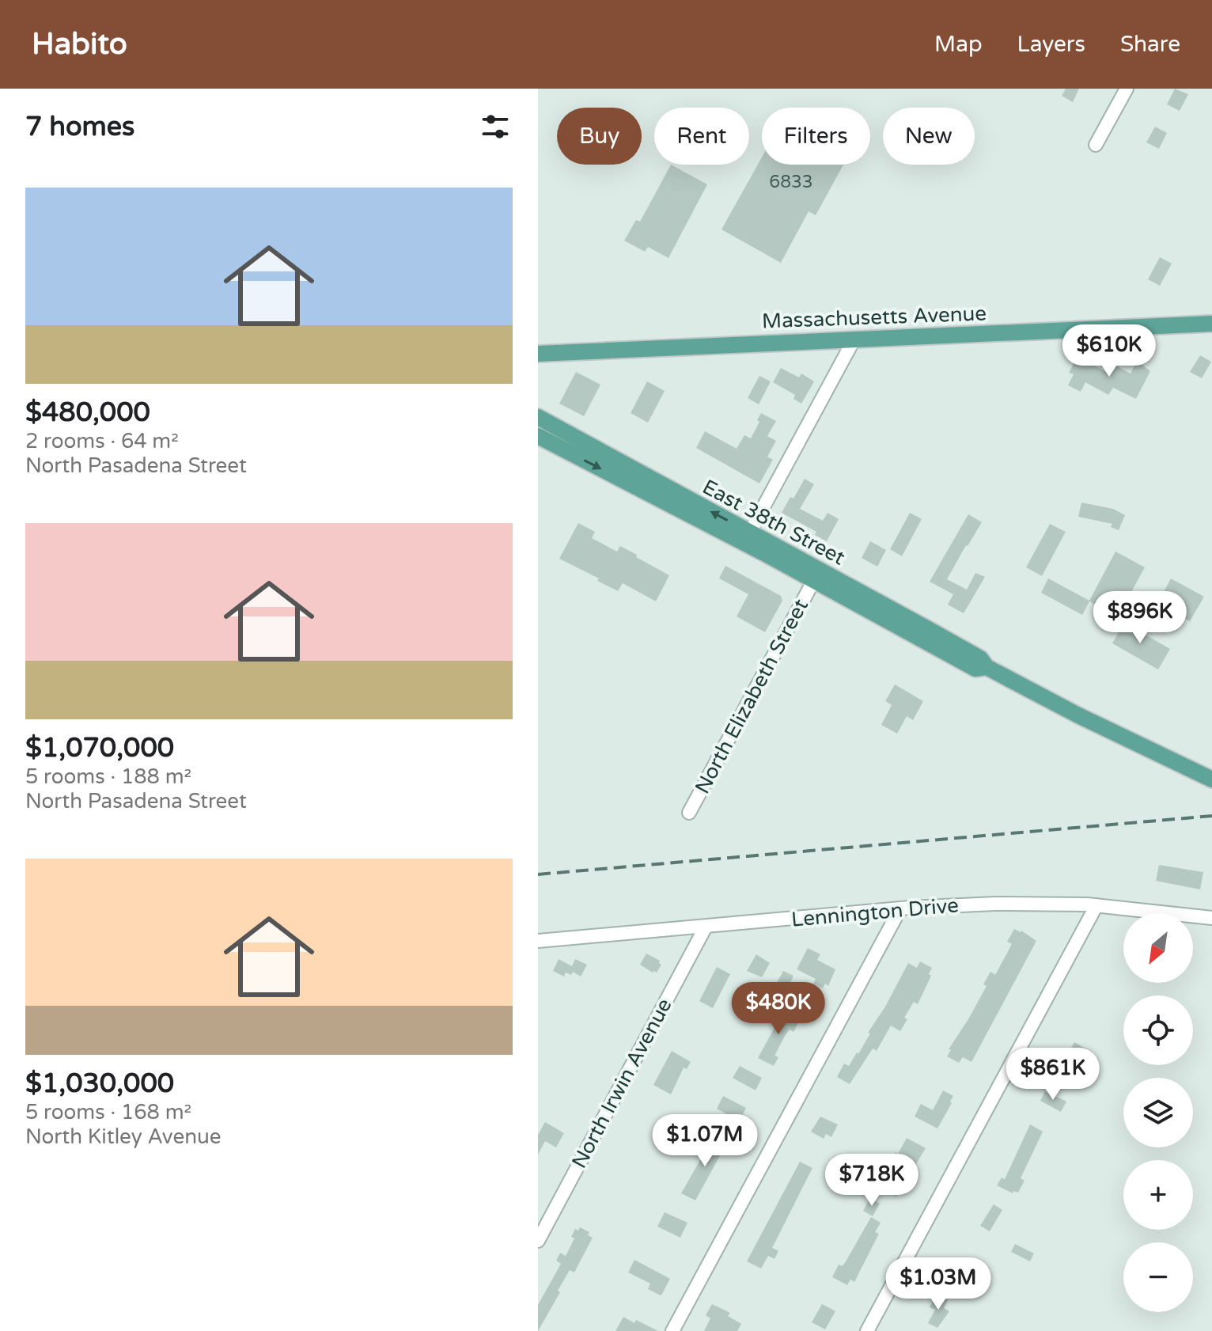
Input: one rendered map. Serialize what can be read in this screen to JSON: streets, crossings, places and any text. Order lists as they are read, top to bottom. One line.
{"streets":{"main road":["Massachusetts Avenue","East 38th Street"],"street":["North Elizabeth Street","Lennington Drive","North Irwin Avenue"]},"crossings":[["East 38th Street","North Elizabeth Street"],["Lennington Drive","North Irwin Avenue"]],"house_numbers":["6833"],"north":"bottom left","page":{"header":"Habito","nav":["Map","Layers","Share"],"heading":"7 homes","chip":["Buy","Rent","Filters","New"],"list":[{"name":"$480,000","note":"2 rooms · 64 m² · North Pasadena Street"},{"name":"$1,070,000","note":"5 rooms · 188 m² · North Pasadena Street"},{"name":"$1,030,000","note":"5 rooms · 168 m² · North Kitley Avenue"}],"price":["$610K","$896K","$480K","$861K","$1.07M","$718K","$1.03M"],"map_buttons":["+","−"]}}
